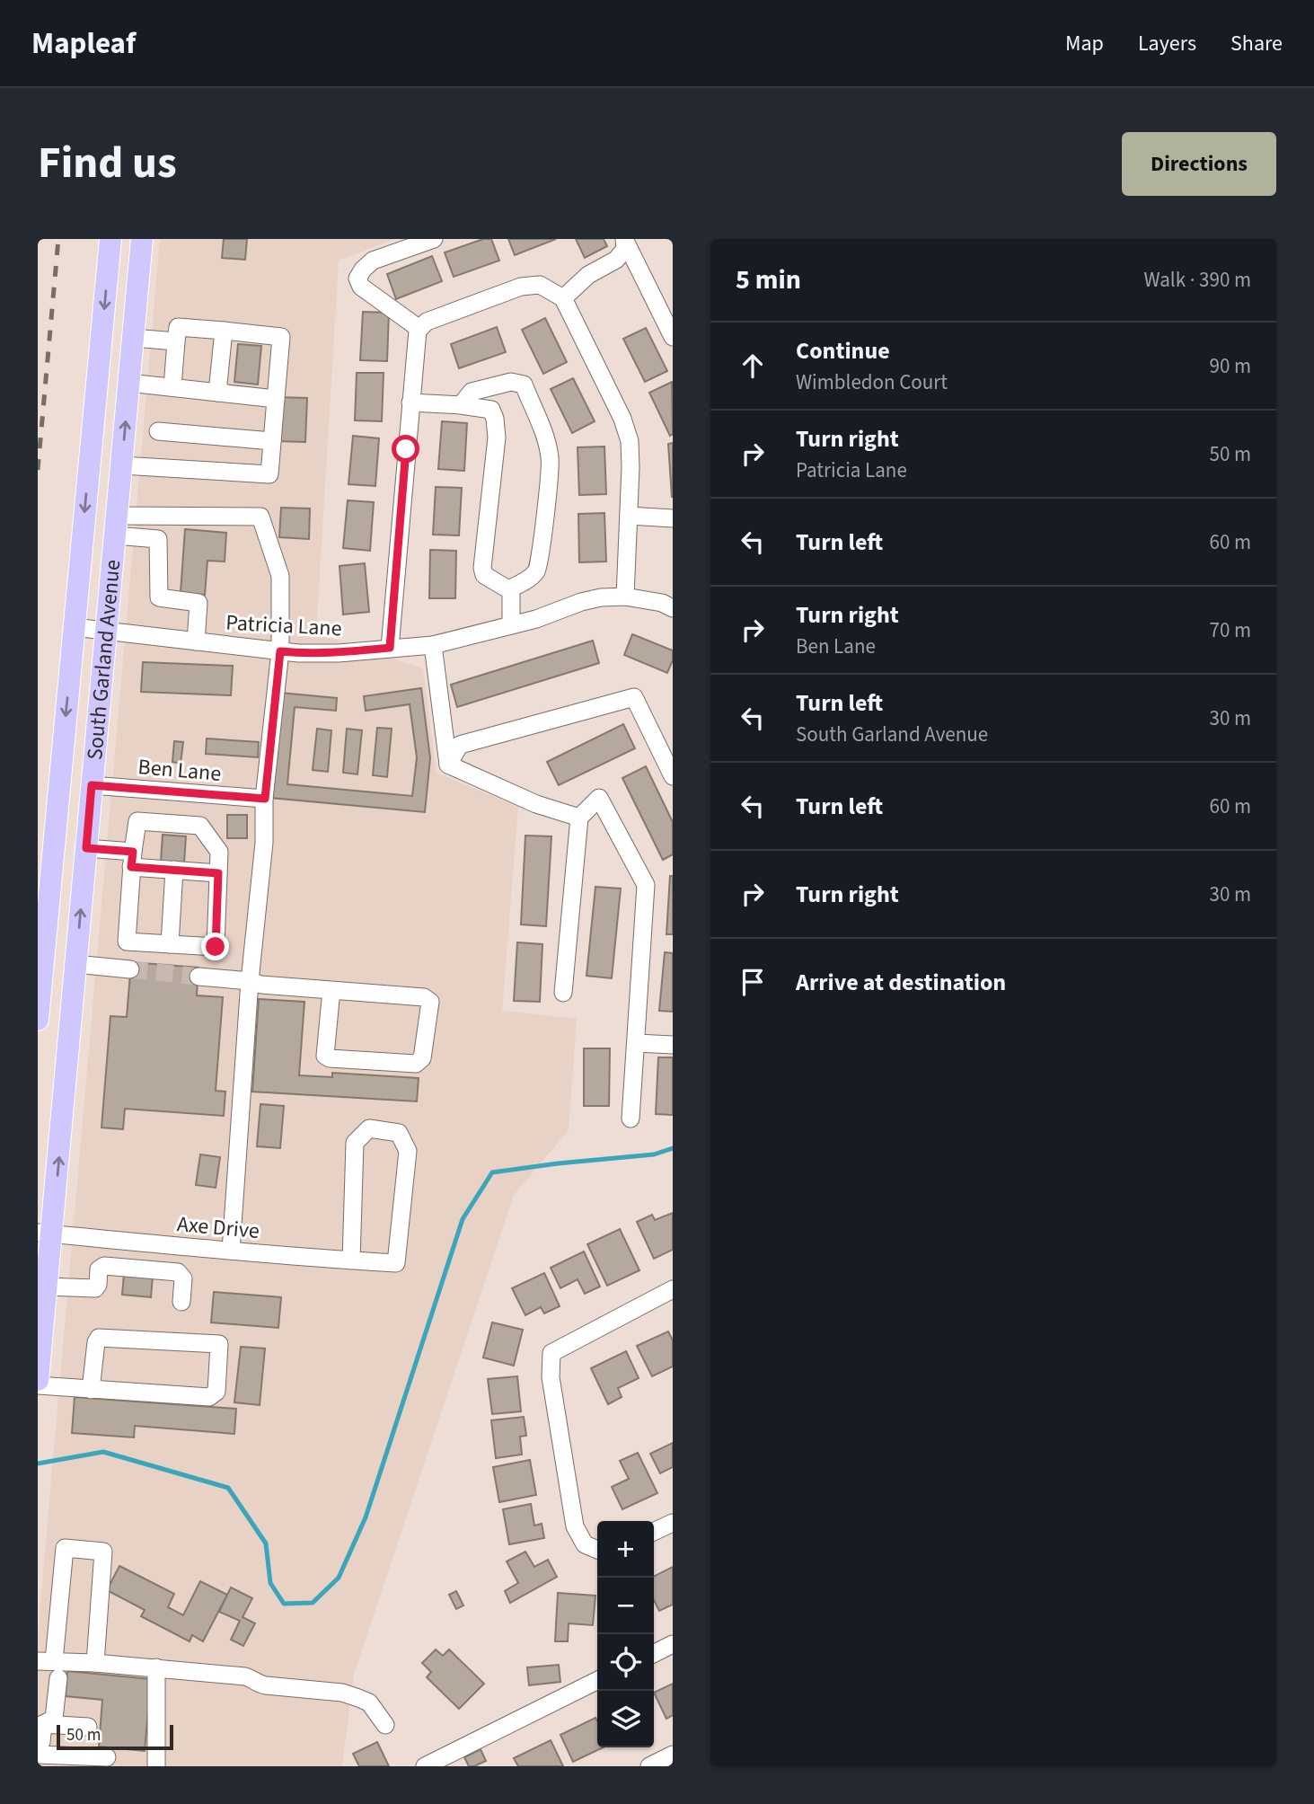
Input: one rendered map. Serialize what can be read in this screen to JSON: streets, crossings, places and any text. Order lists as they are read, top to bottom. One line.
{"streets":{"main road":["South Garland Avenue"],"street":["Patricia Lane","Ben Lane","Axe Drive"]},"crossings":[["Patricia Lane","South Garland Avenue"],["South Garland Avenue","Ben Lane"],["South Garland Avenue","Axe Drive"]],"scale_bar":"50 m","page":{"header":"Mapleaf","nav":["Map","Layers","Share"],"title":"Find us","buttons":"Directions","heading":["5 min","Walk · 390 m"],"list":[["Continue","Wimbledon Court","90 m"],["Turn right","Patricia Lane","50 m"],["Turn left","60 m"],["Turn right","Ben Lane","70 m"],["Turn left","South Garland Avenue","30 m"],["Turn left","60 m"],["Turn right","30 m"],"Arrive at destination"],"map_buttons":["+","−"],"scale":"50 m"}}
